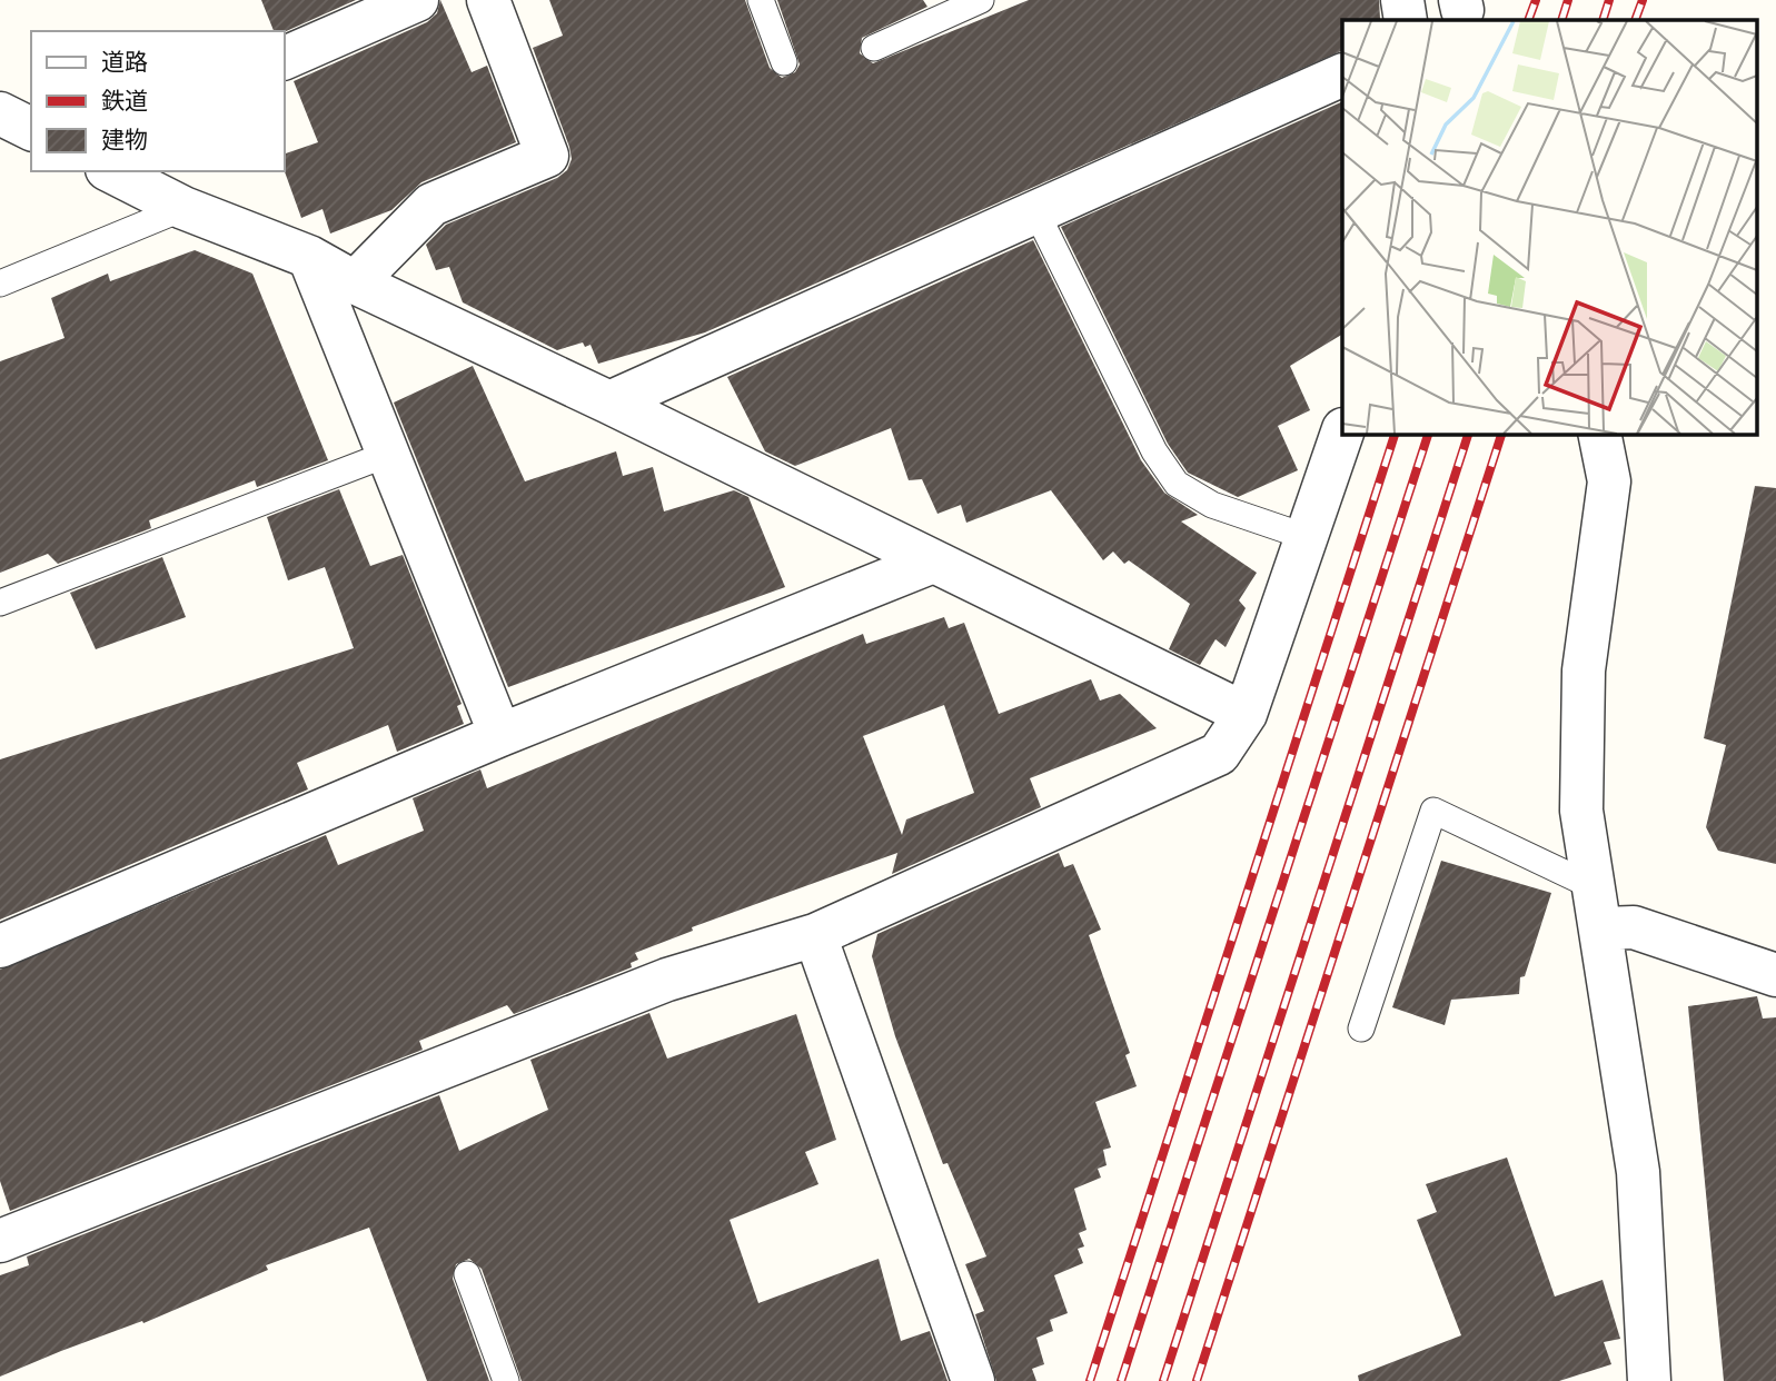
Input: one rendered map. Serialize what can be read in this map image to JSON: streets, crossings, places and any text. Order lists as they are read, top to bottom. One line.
{"legend":["道路","鉄道","建物"]}
